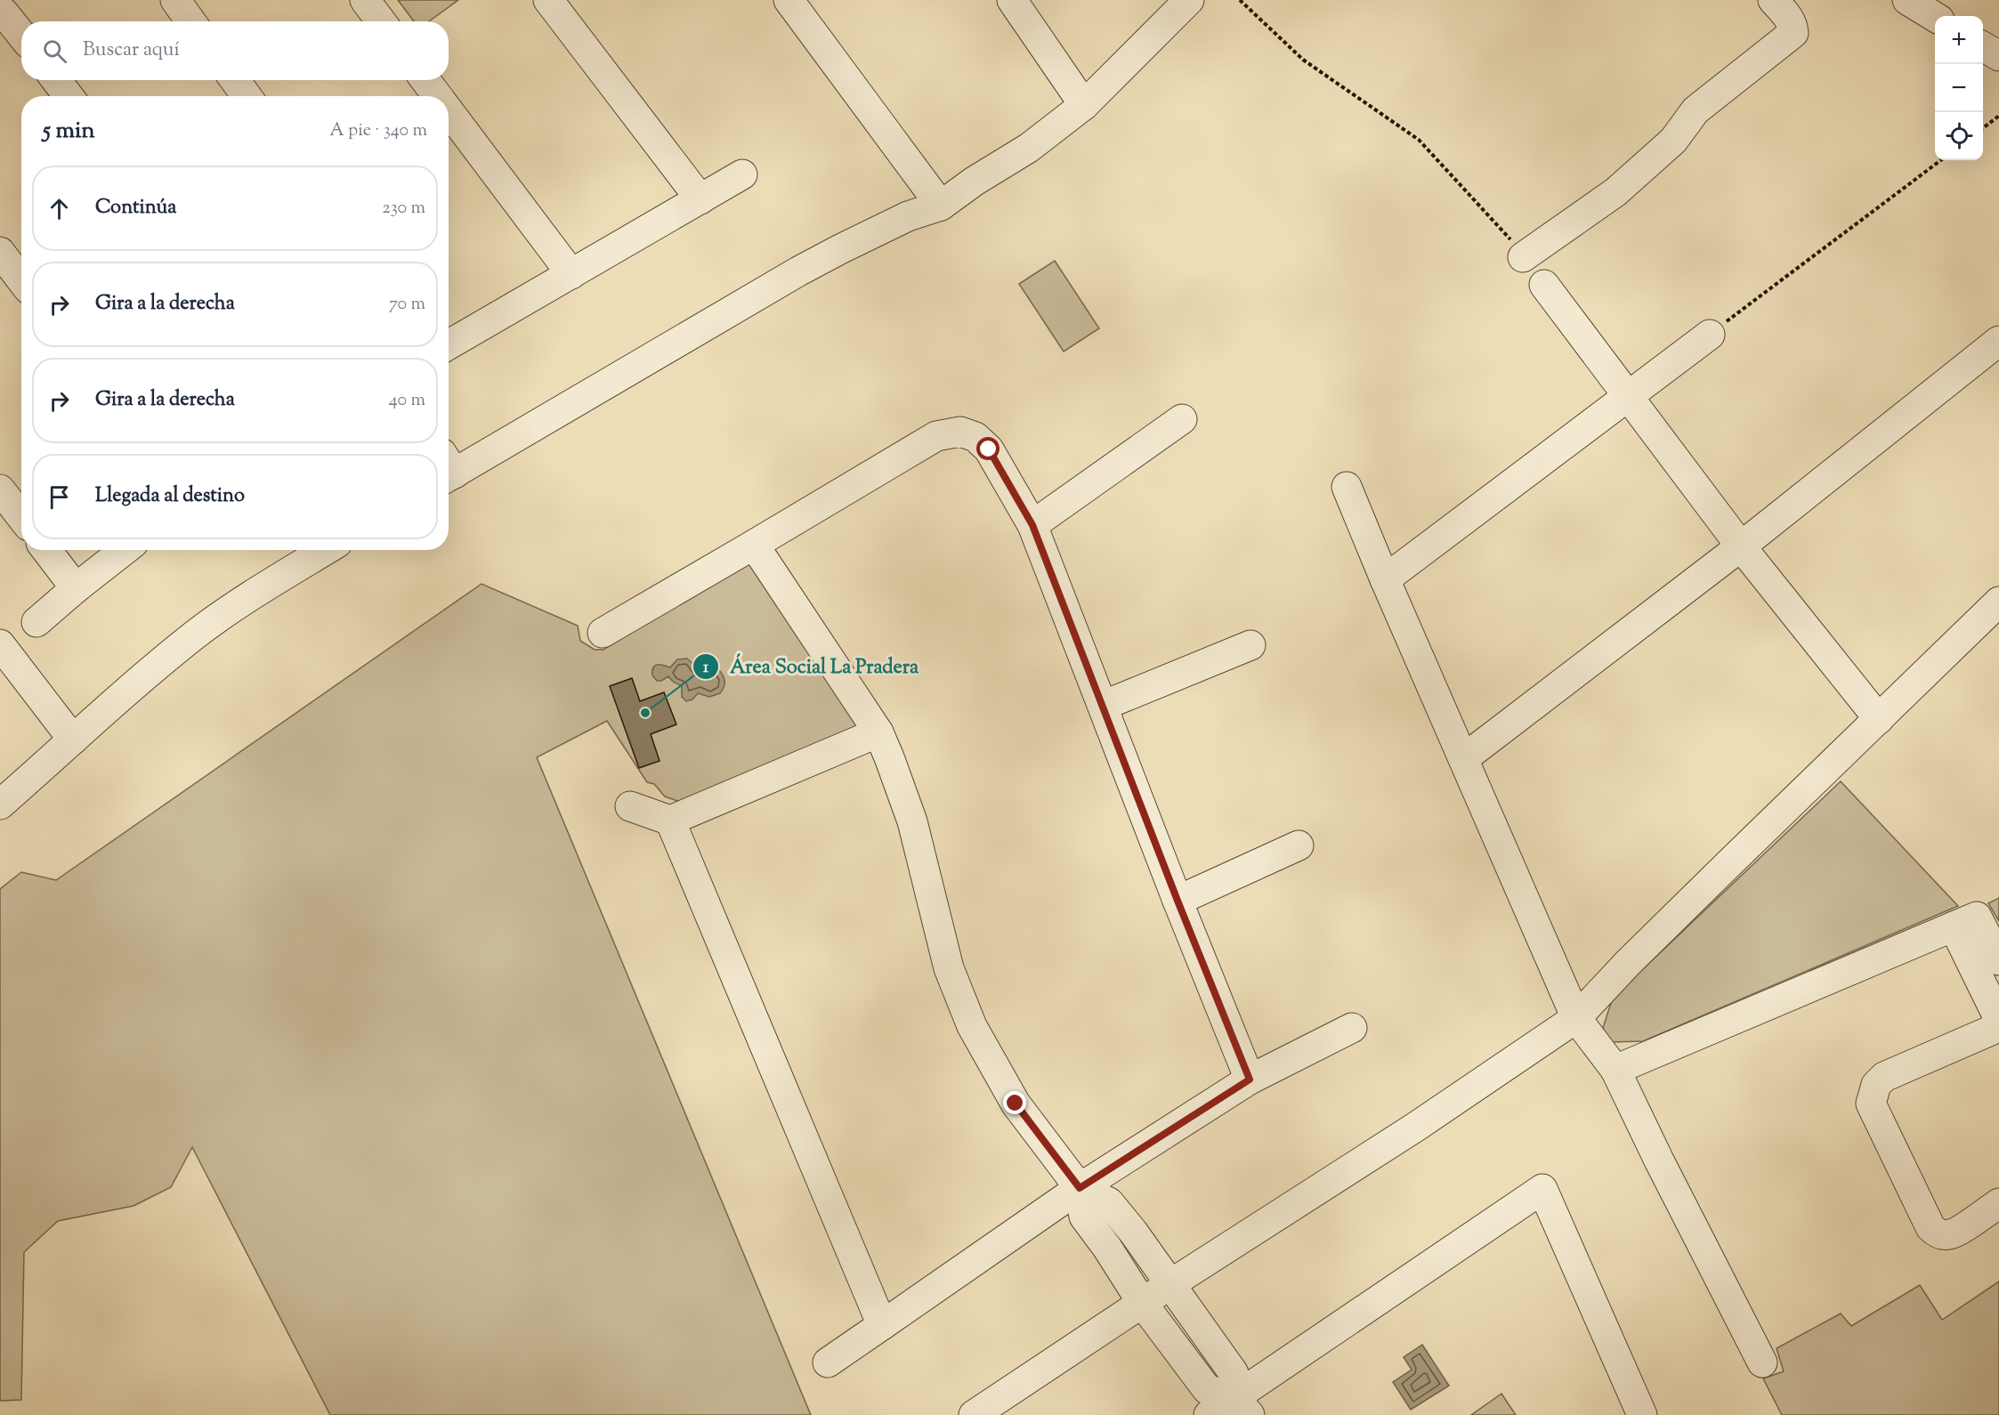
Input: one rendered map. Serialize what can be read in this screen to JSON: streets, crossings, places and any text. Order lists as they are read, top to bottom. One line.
{"places":["Área Social La Pradera"],"page":{"map_buttons":["+","−"],"search":"Buscar aquí","heading":["5 min","A pie · 340 m"],"list":[["Continúa","230 m"],["Gira a la derecha","70 m"],["Gira a la derecha","40 m"],"Llegada al destino"]}}
